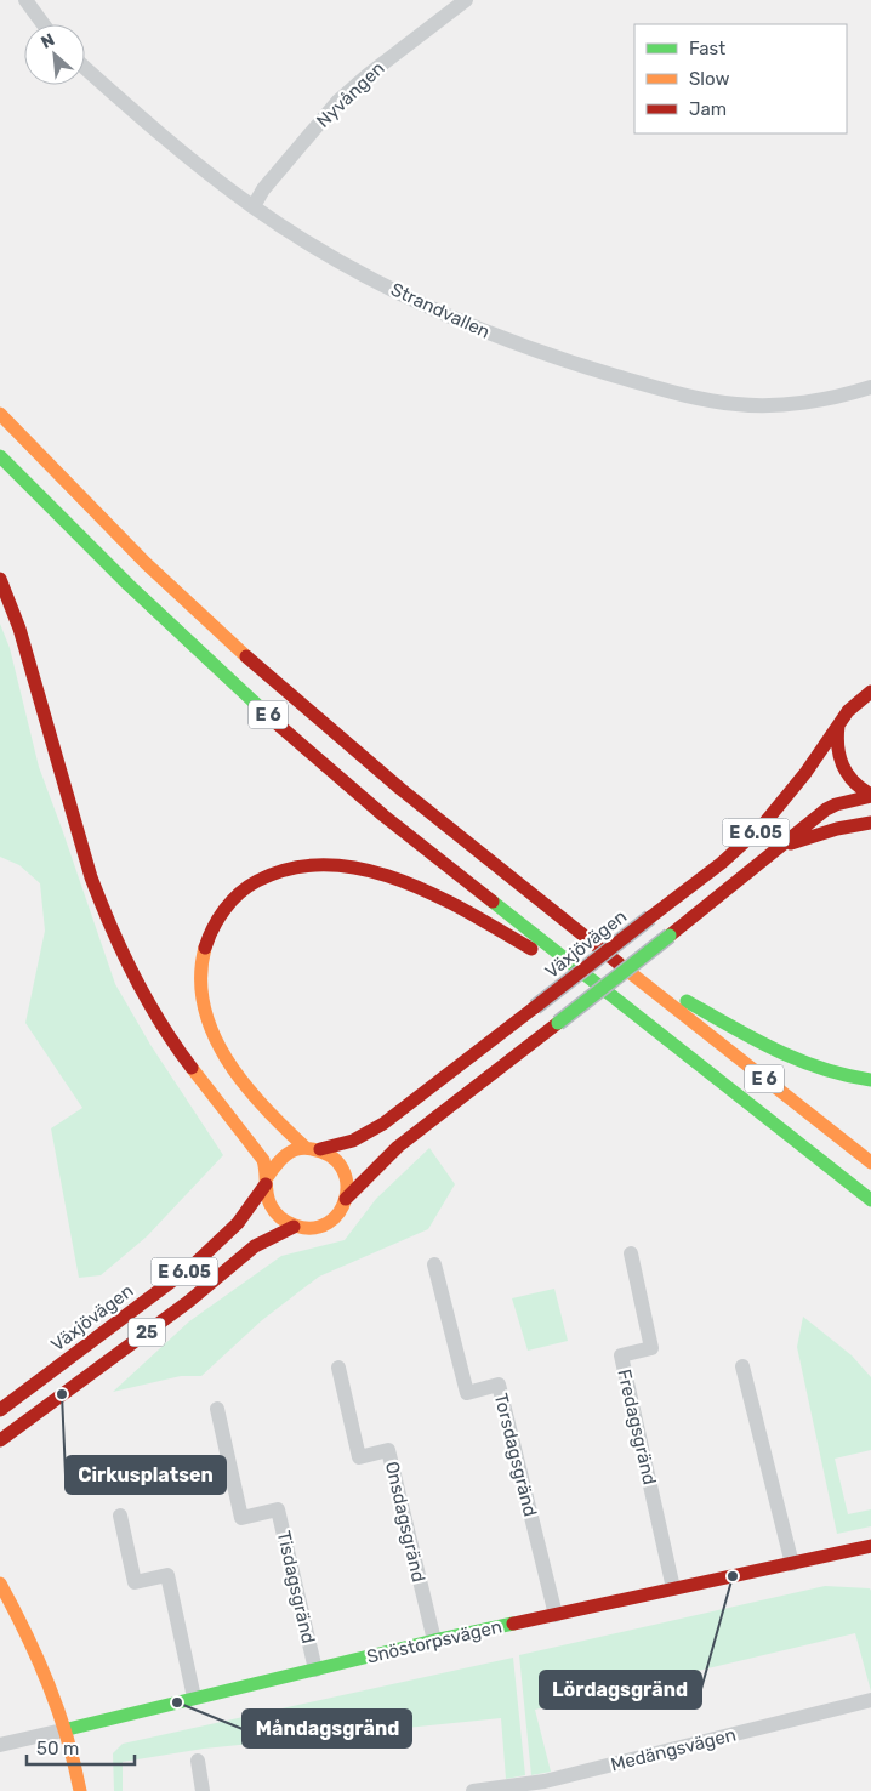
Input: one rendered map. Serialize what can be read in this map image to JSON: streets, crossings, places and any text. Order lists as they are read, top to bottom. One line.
{"streets":{"main road":["E 6","E 6.05","Växjövägen","25","Snöstorpsvägen"],"street":["Nyvången","Strandvallen","Fredagsgränd","Torsdagsgränd","Onsdagsgränd","Tisdagsgränd","Medängsvägen"]},"crossings":[["Nyvången","Strandvallen"],["E 6.05","Växjövägen"],["E 6.05","25"],["Växjövägen","25"],["Fredagsgränd","Snöstorpsvägen"],["Torsdagsgränd","Snöstorpsvägen"],["Onsdagsgränd","Snöstorpsvägen"],["Tisdagsgränd","Snöstorpsvägen"]],"places":["Cirkusplatsen","Lördagsgränd","Måndagsgränd"],"legend":["Fast","Slow","Jam"],"scale_bar":"50 m","north":"top left"}
